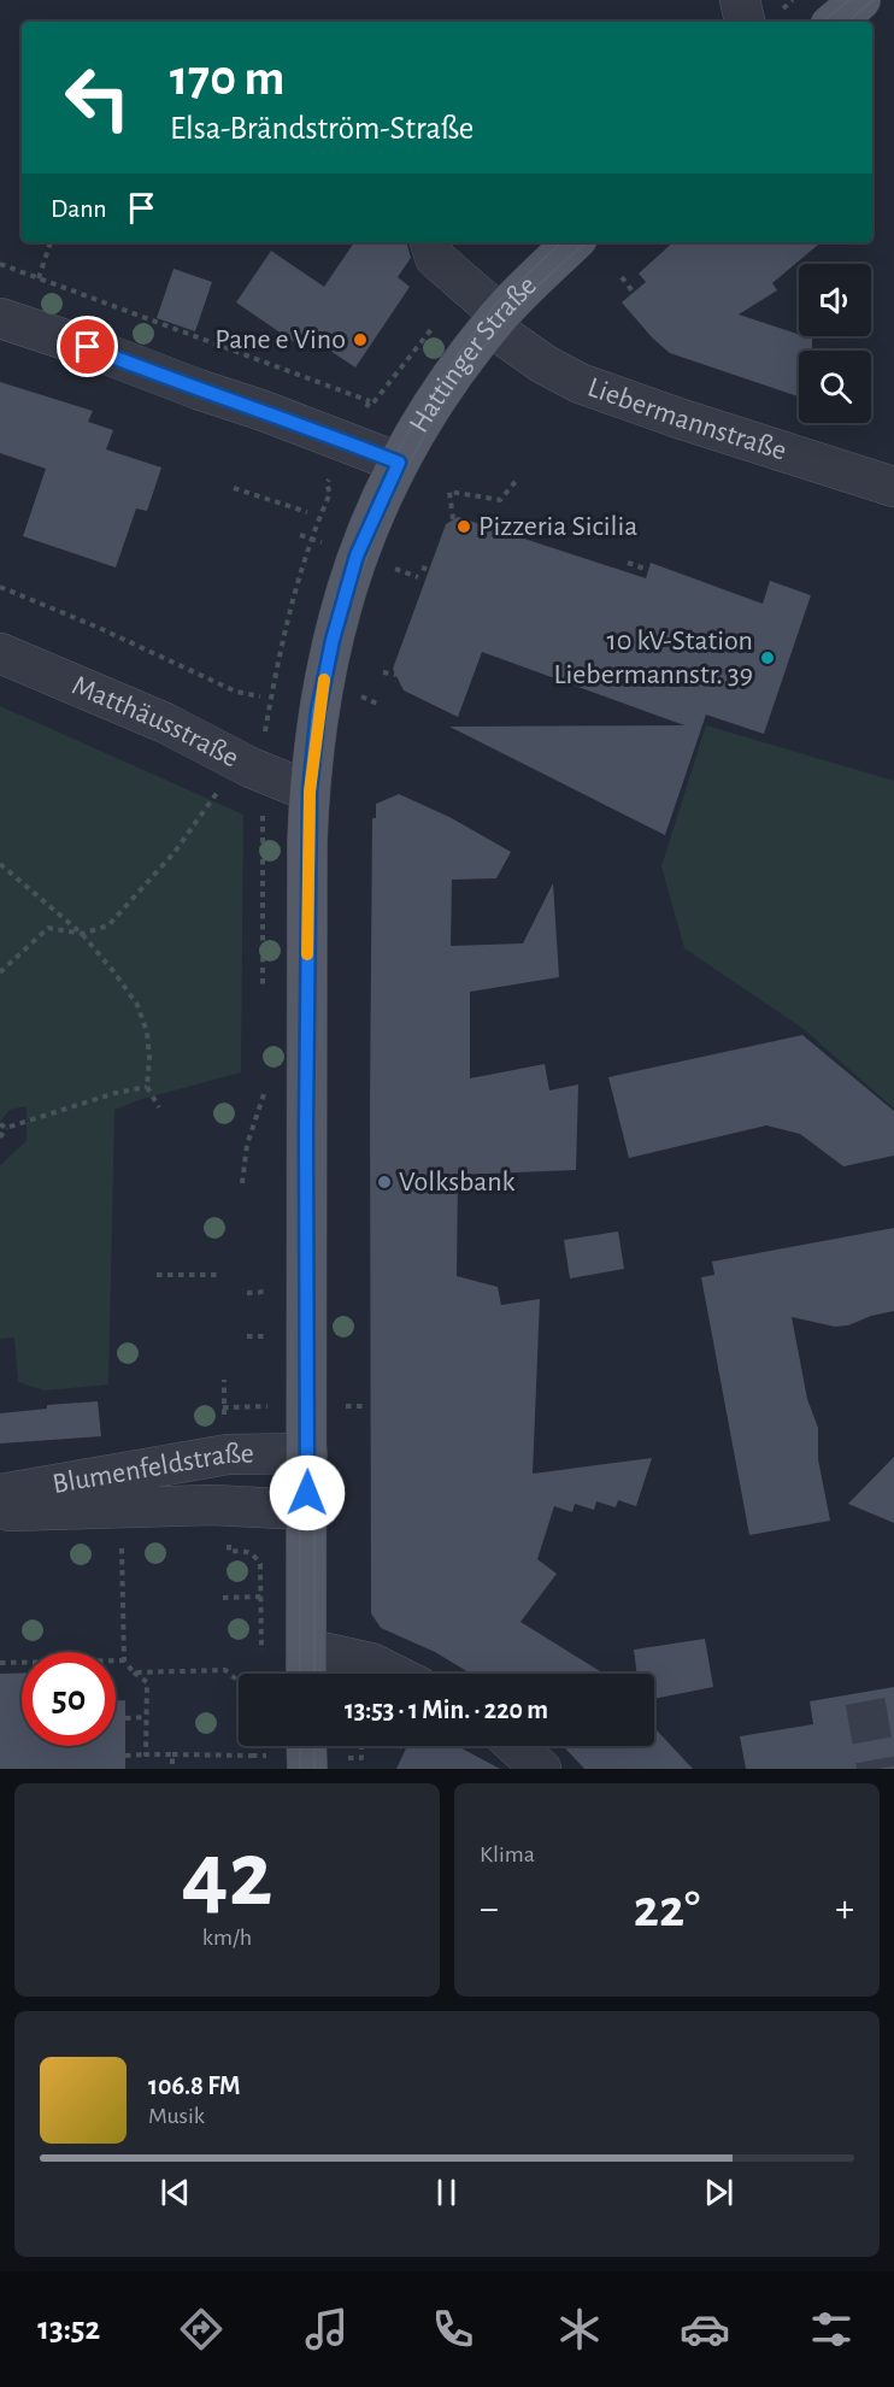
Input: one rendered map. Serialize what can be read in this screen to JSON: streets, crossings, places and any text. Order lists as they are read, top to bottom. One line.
{"streets":{"main road":["Hattinger Straße"],"street":["Liebermannstraße","Matthäusstraße","Blumenfeldstraße"]},"crossings":[["Hattinger Straße","Liebermannstraße"],["Hattinger Straße","Matthäusstraße"],["Hattinger Straße","Blumenfeldstraße"]],"places":["Pane e Vino","Pizzeria Sicilia","10 kV-Station Liebermannstr. 39","Volksbank"],"page":{"turn":["170 m","Elsa-Brändström-Straße"],"then":"Dann","limit":"50","trip":"13:53 · 1 Min. · 220 m","tile":[["42","km/h"],"Klima"],"heat":["−","22°","+"],"song":["106.8 FM","Musik"],"tabs":"13:52"}}
